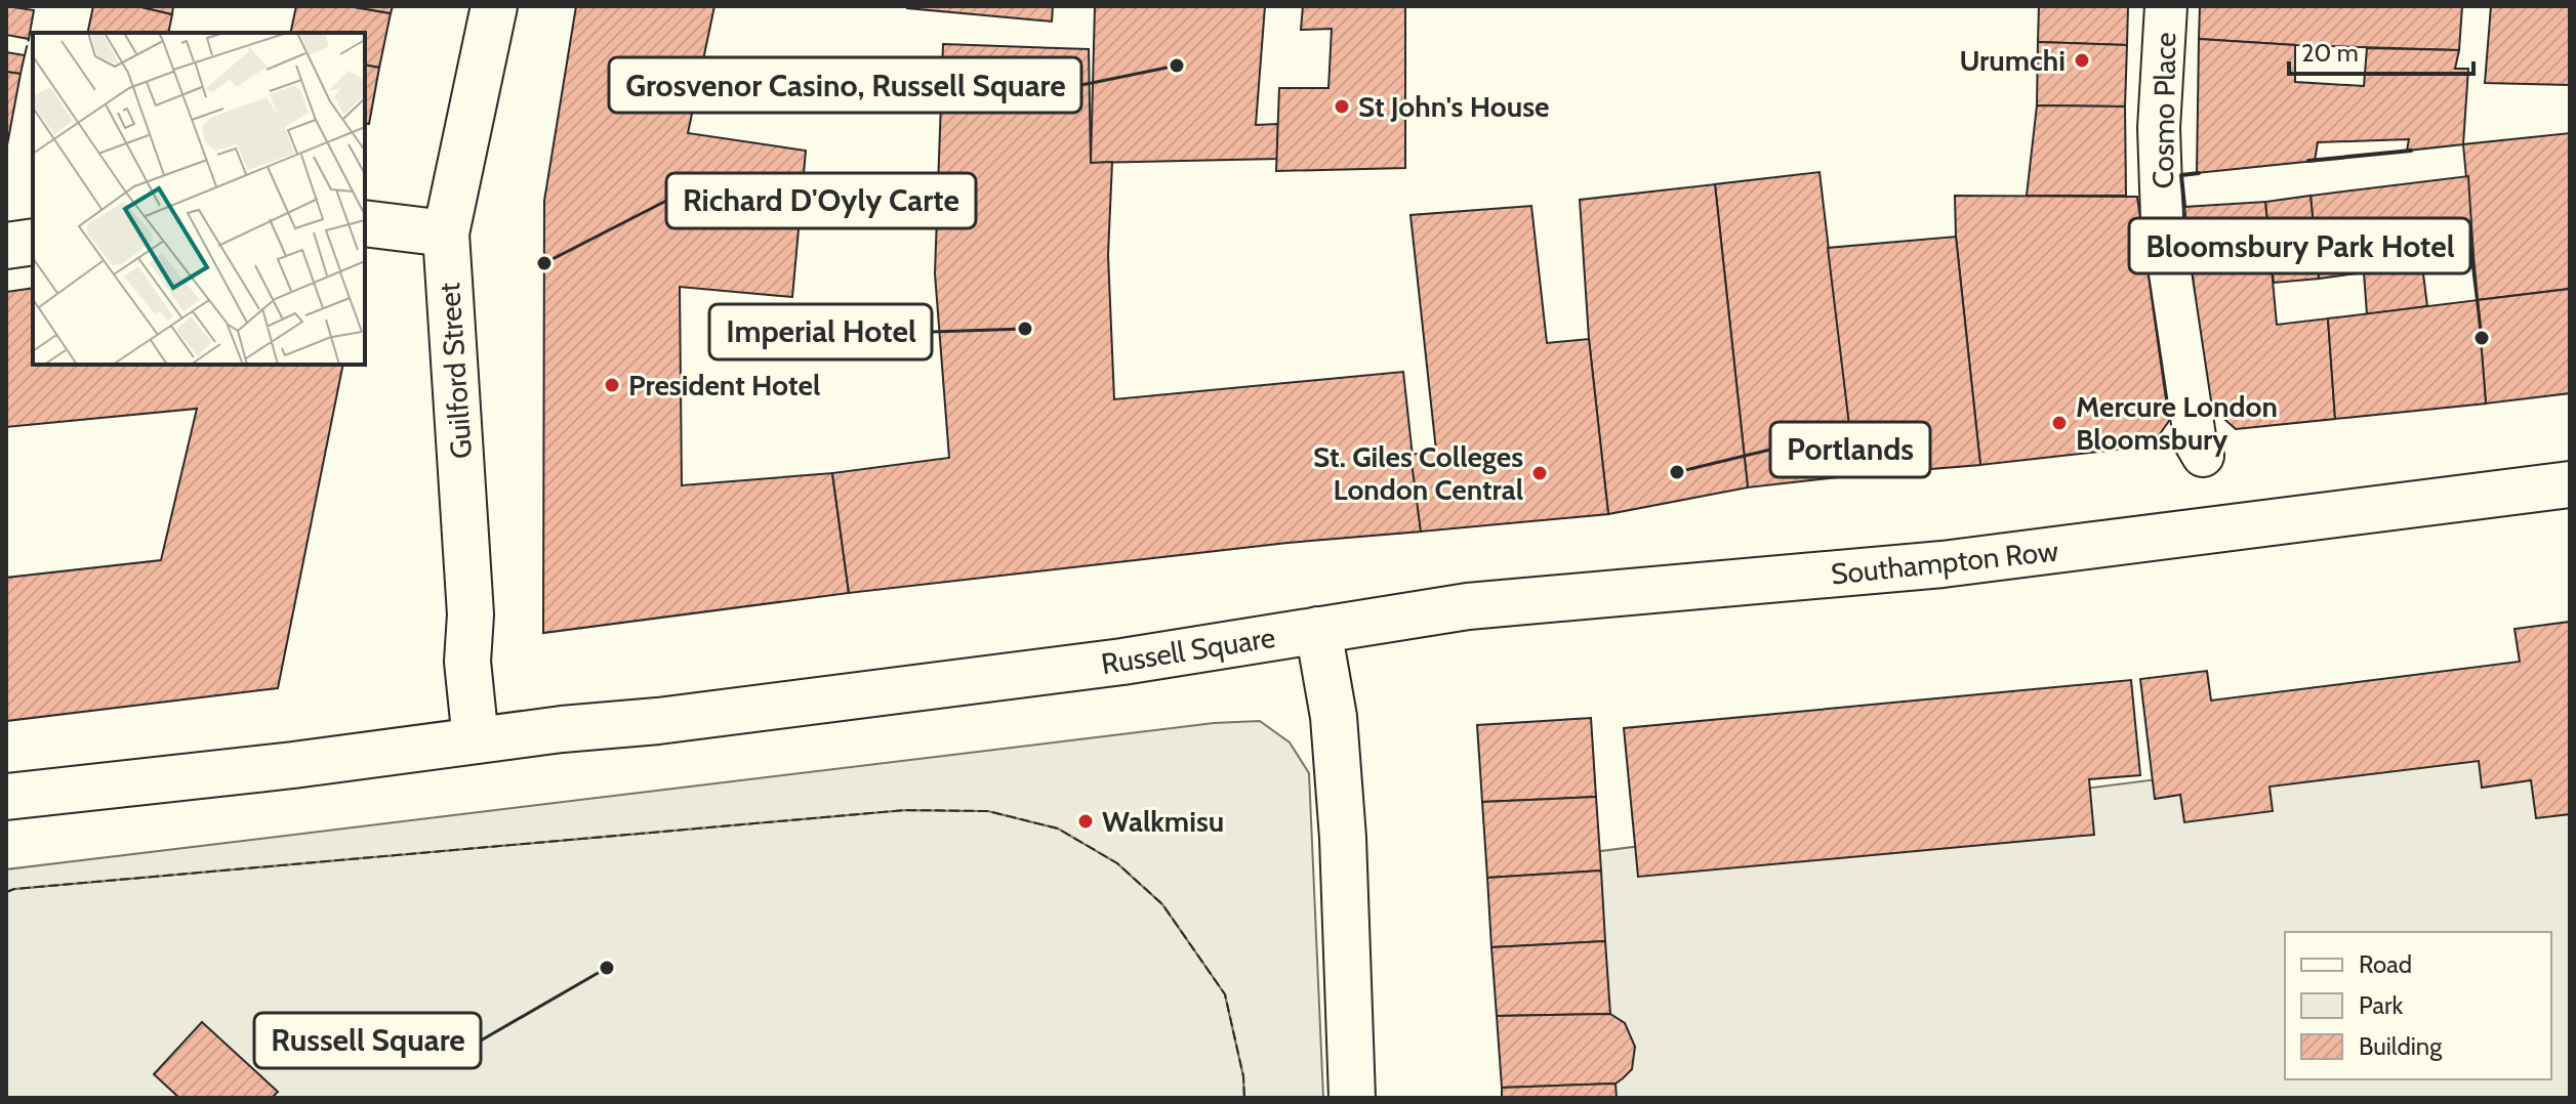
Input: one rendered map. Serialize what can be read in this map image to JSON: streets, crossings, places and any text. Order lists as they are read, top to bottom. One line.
{"streets":{"main road":["Guilford Street","Southampton Row","Russell Square"],"street":["Cosmo Place"]},"crossings":[["Guilford Street","Russell Square"],["Southampton Row","Russell Square"]],"places":["Urumchi","Grosvenor Casino, Russell Square","St John's House","Richard D'Oyly Carte","Imperial Hotel","Bloomsbury Park Hotel","President Hotel","Mercure London Bloomsbury","Portlands","St. Giles Colleges London Central","Walkmisu","Russell Square"],"legend":["Road","Park","Building"],"scale_bar":"20 m"}
